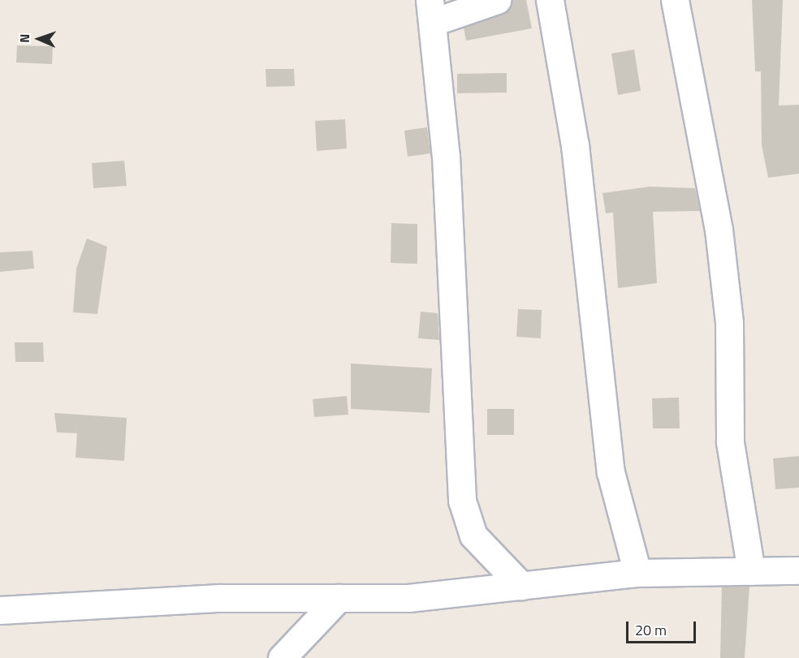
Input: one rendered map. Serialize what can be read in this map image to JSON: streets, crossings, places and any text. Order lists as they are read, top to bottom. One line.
{"scale_bar":"20 m","north":"left"}
